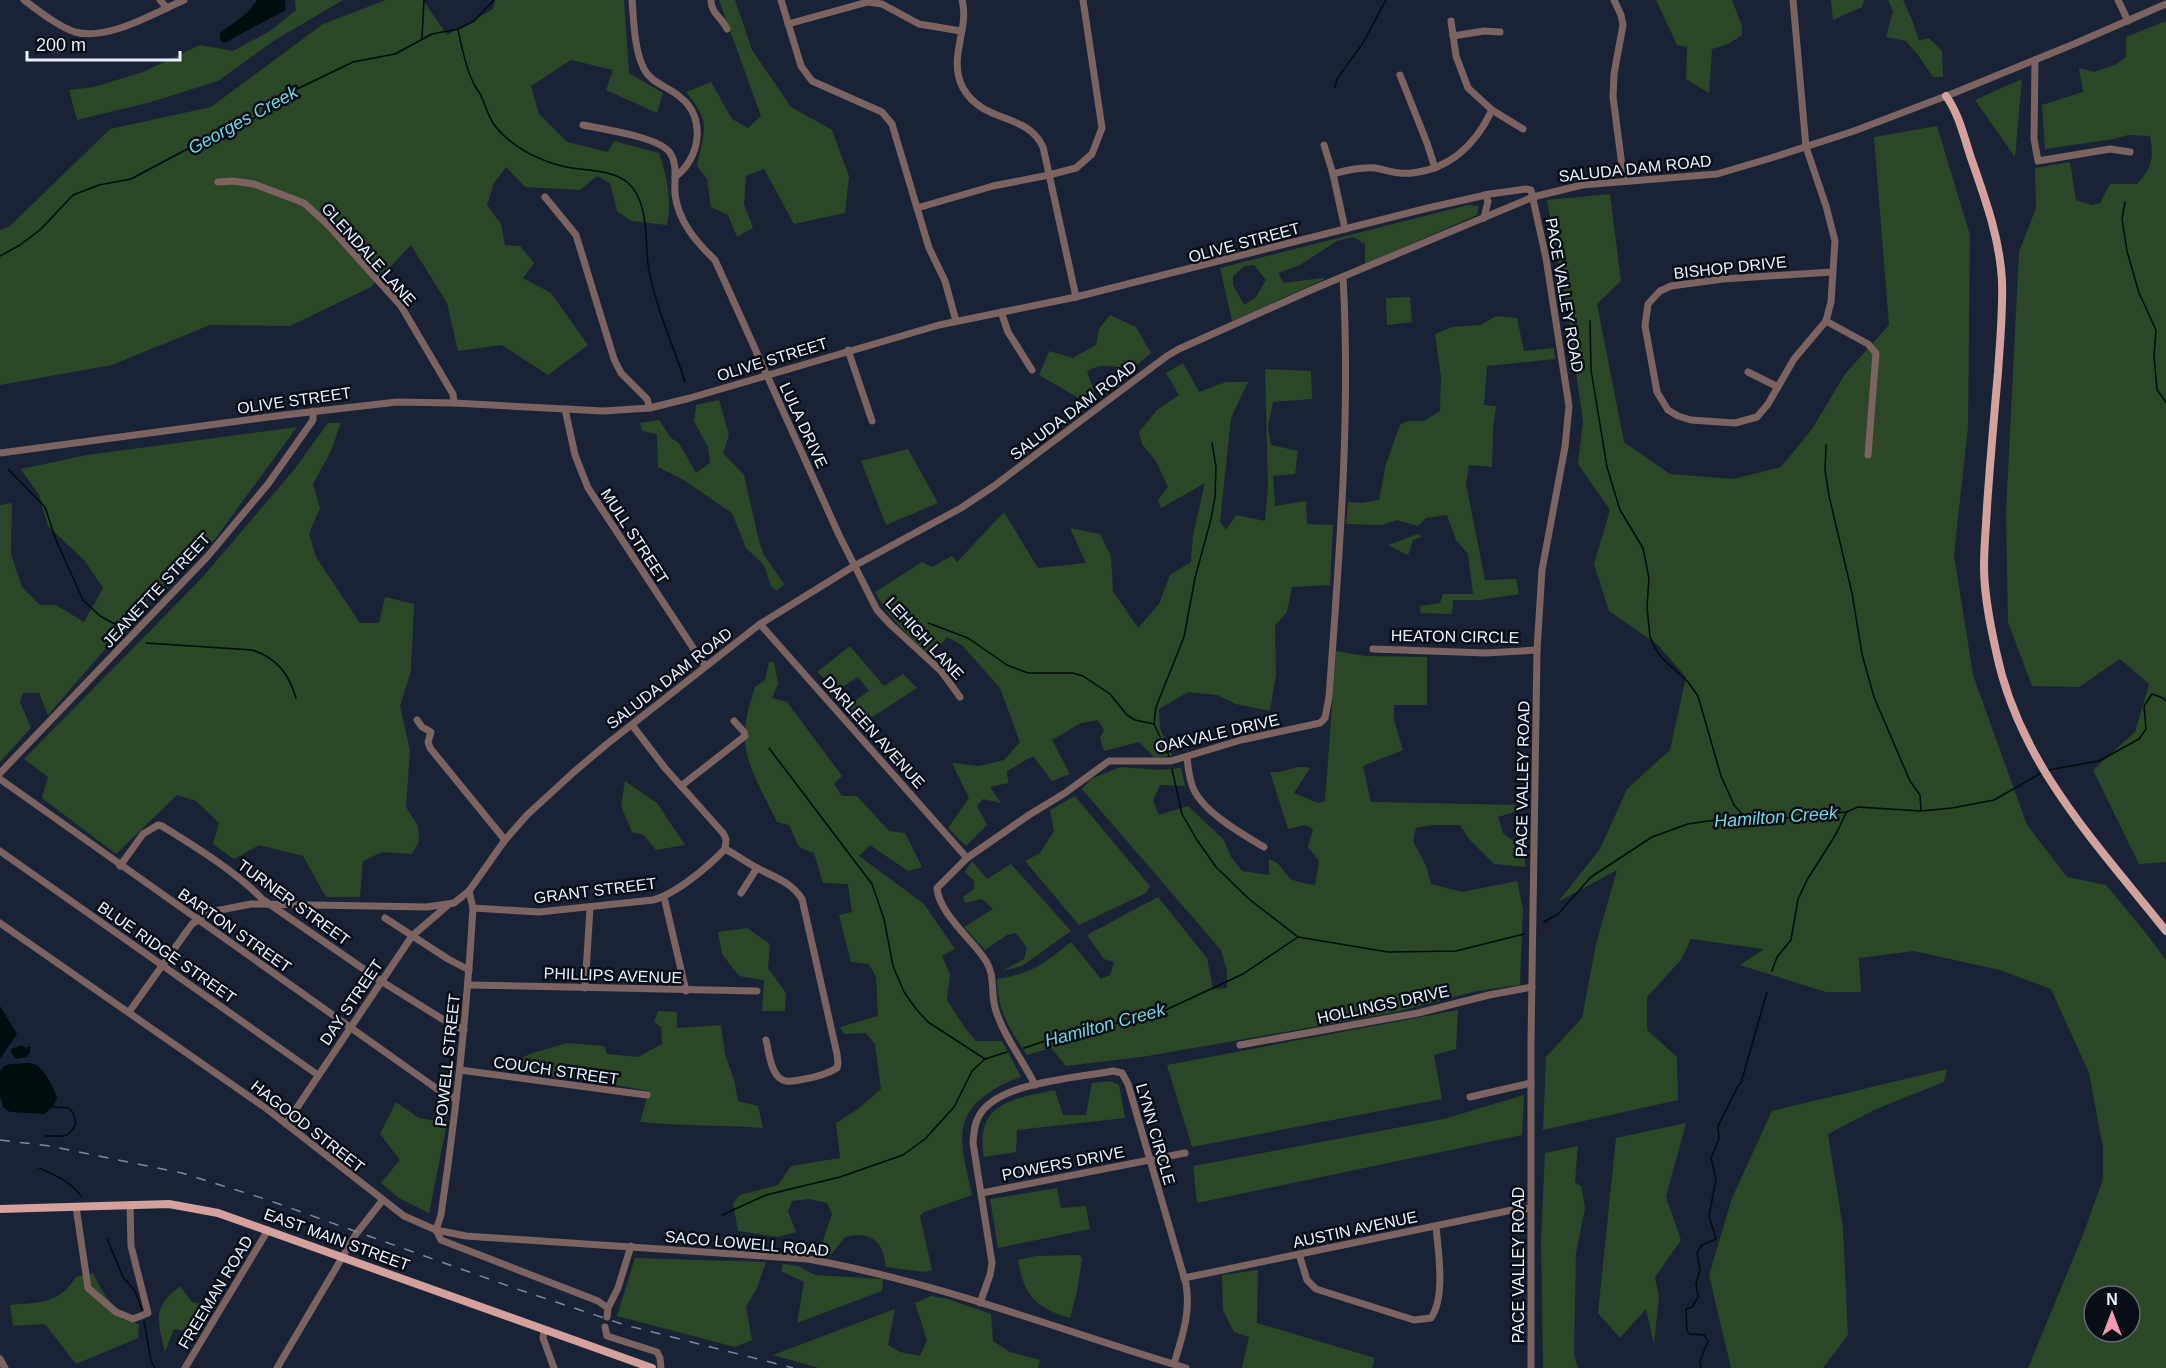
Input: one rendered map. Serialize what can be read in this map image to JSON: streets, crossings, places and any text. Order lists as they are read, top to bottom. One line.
{"streets":{"main road":["EAST MAIN STREET"],"street":["SALUDA DAM ROAD","OLIVE STREET","GLENDALE LANE","BISHOP DRIVE","PACE VALLEY ROAD","LULA DRIVE","MULL STREET","JEANETTE STREET","HEATON CIRCLE","LEHIGH LANE","DARLEEN AVENUE","OAKVALE DRIVE","GRANT STREET","TURNER STREET","BARTON STREET","BLUE RIDGE STREET","PHILLIPS AVENUE","DAY STREET","HOLLINGS DRIVE","POWELL STREET","COUCH STREET","HAGOOD STREET","LYNN CIRCLE","POWERS DRIVE","AUSTIN AVENUE","SACO LOWELL ROAD","FREEMAN ROAD"]},"crossings":[["SALUDA DAM ROAD","OLIVE STREET"],["SALUDA DAM ROAD","BISHOP DRIVE"],["SALUDA DAM ROAD","PACE VALLEY ROAD"],["SALUDA DAM ROAD","LULA DRIVE"],["SALUDA DAM ROAD","MULL STREET"],["SALUDA DAM ROAD","LEHIGH LANE"],["SALUDA DAM ROAD","DARLEEN AVENUE"],["SALUDA DAM ROAD","OAKVALE DRIVE"],["SALUDA DAM ROAD","DAY STREET"],["SALUDA DAM ROAD","POWELL STREET"],["OLIVE STREET","GLENDALE LANE"],["OLIVE STREET","PACE VALLEY ROAD"],["OLIVE STREET","LULA DRIVE"],["OLIVE STREET","MULL STREET"],["OLIVE STREET","JEANETTE STREET"],["PACE VALLEY ROAD","HEATON CIRCLE"],["PACE VALLEY ROAD","HOLLINGS DRIVE"],["PACE VALLEY ROAD","AUSTIN AVENUE"],["LULA DRIVE","LEHIGH LANE"],["DARLEEN AVENUE","OAKVALE DRIVE"],["OAKVALE DRIVE","LYNN CIRCLE"],["GRANT STREET","POWELL STREET"],["TURNER STREET","BARTON STREET"],["TURNER STREET","DAY STREET"],["TURNER STREET","POWELL STREET"],["BARTON STREET","DAY STREET"],["BARTON STREET","POWELL STREET"],["BLUE RIDGE STREET","DAY STREET"],["PHILLIPS AVENUE","POWELL STREET"],["DAY STREET","HAGOOD STREET"],["POWELL STREET","COUCH STREET"],["POWELL STREET","HAGOOD STREET"],["POWELL STREET","SACO LOWELL ROAD"],["HAGOOD STREET","SACO LOWELL ROAD"],["LYNN CIRCLE","POWERS DRIVE"],["LYNN CIRCLE","AUSTIN AVENUE"],["LYNN CIRCLE","SACO LOWELL ROAD"],["EAST MAIN STREET","FREEMAN ROAD"]],"water":["Georges Creek","Hamilton Creek"],"scale_bar":"200 m","north":"top"}
